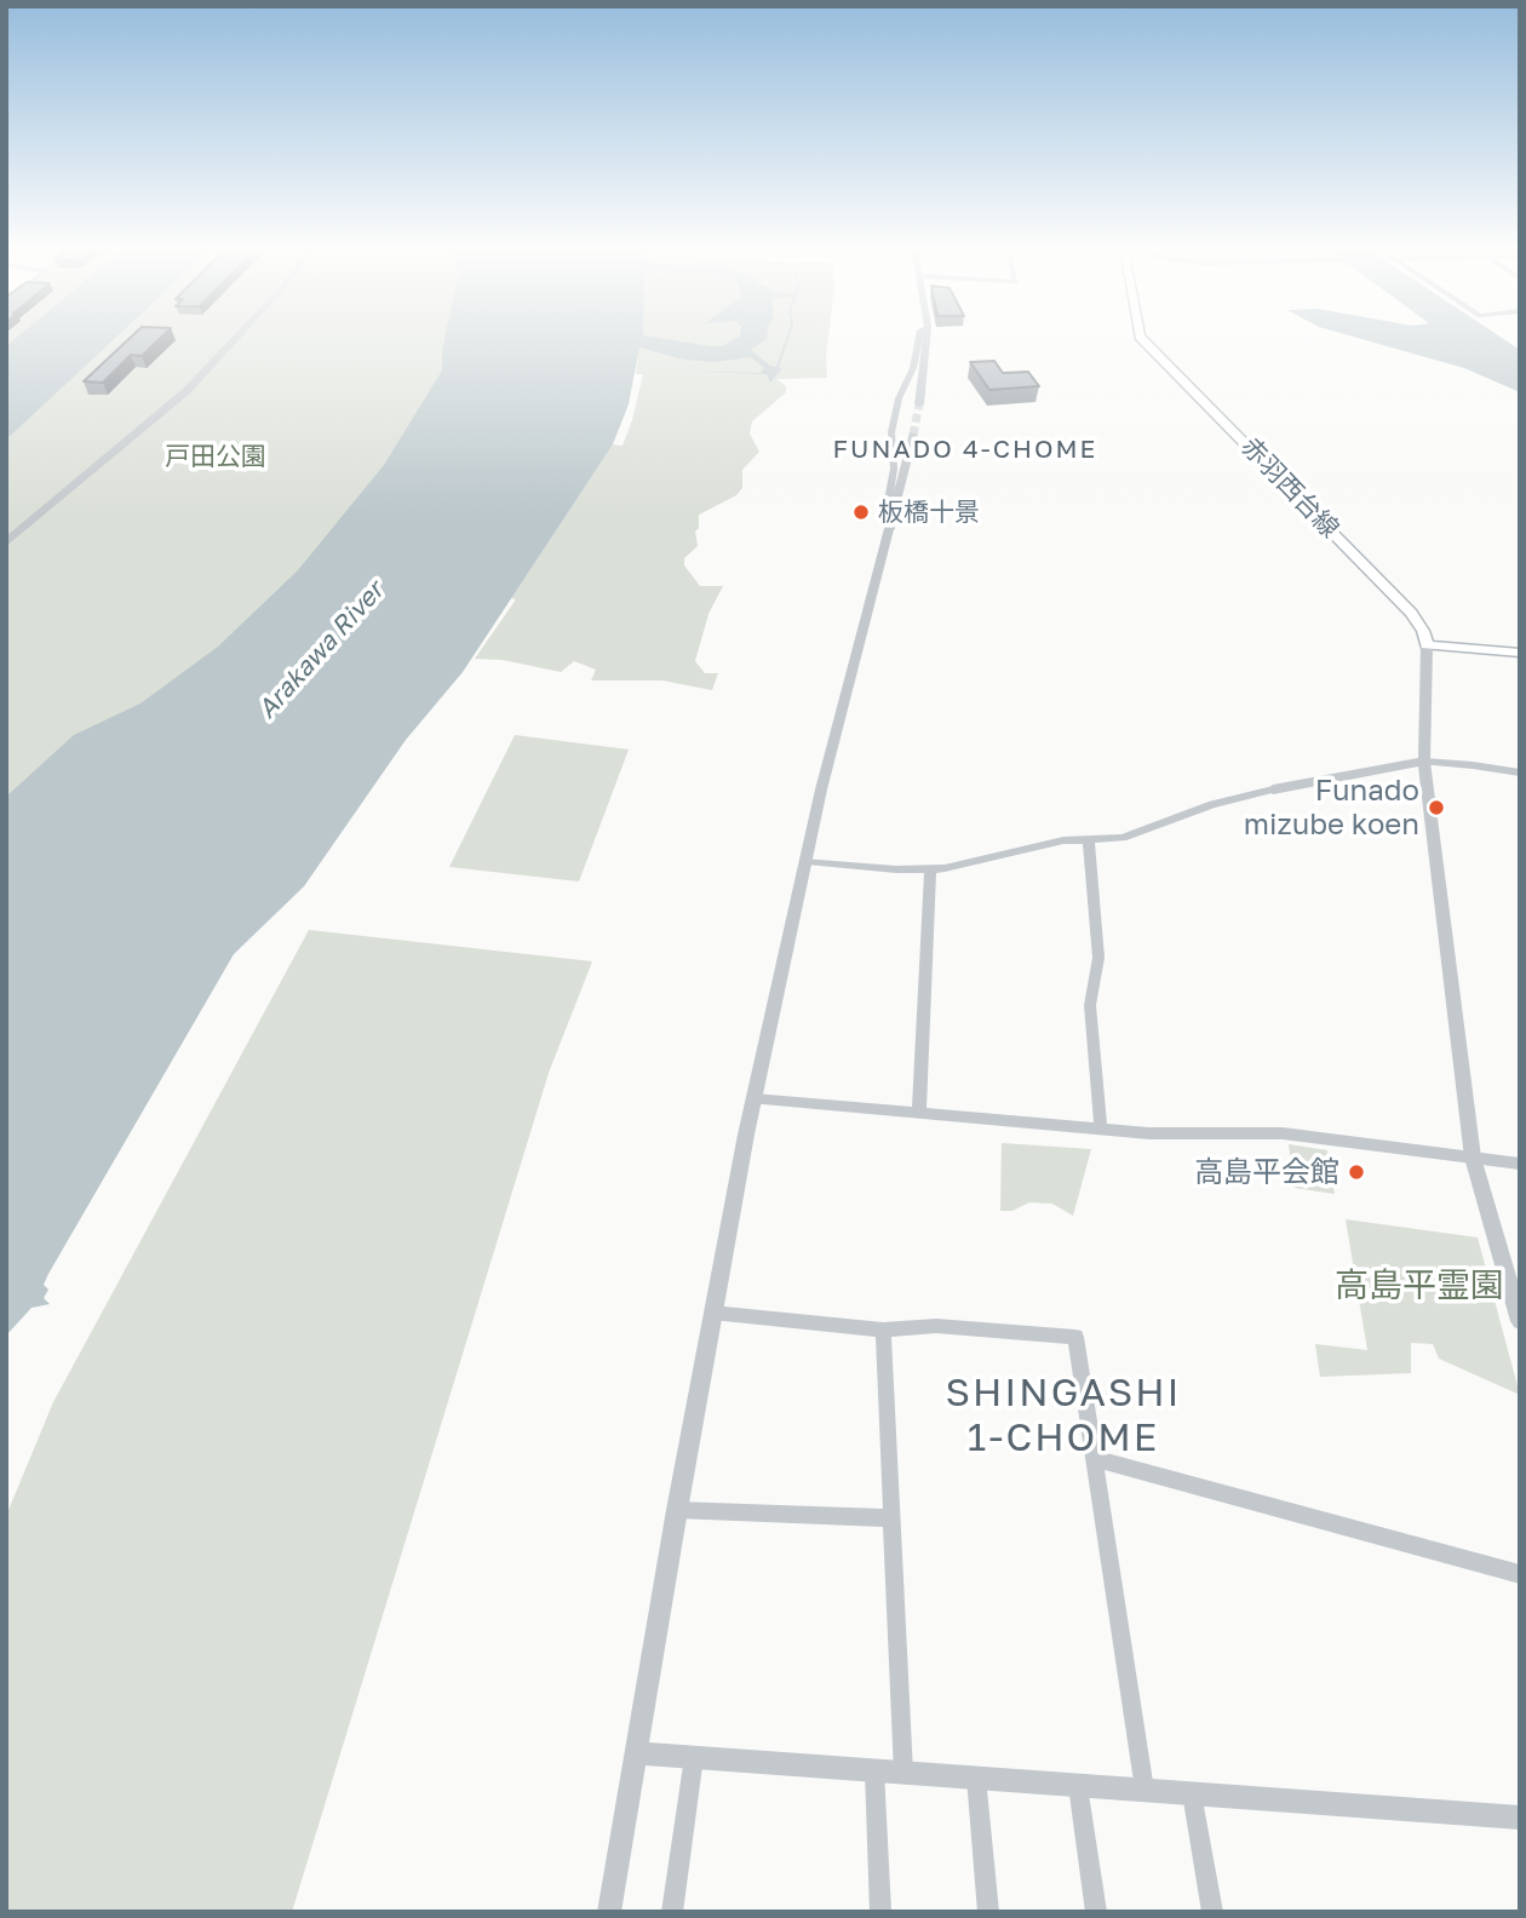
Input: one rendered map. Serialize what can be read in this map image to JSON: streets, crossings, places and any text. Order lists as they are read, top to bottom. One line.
{"streets":{"main road":["赤羽西台線"]},"districts":["FUNADO 4-CHOME","SHINGASHI 1-CHOME"],"water":["Arakawa River"],"parks":["戸田公園","高島平霊園"],"places":["板橋十景","Funado mizube koen","高島平会館"]}
